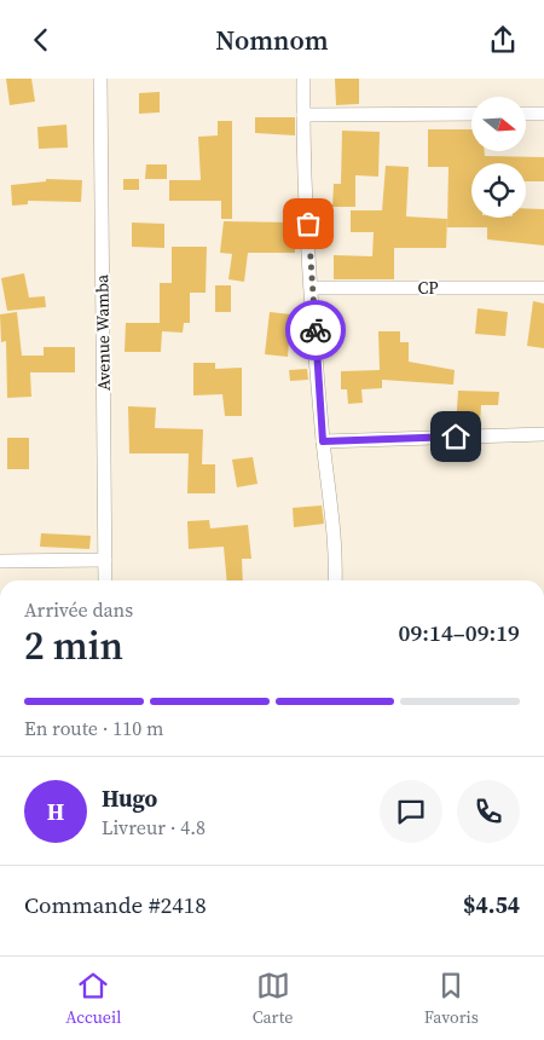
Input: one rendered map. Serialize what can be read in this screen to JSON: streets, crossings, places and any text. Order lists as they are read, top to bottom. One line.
{"streets":{"street":["CP","Avenue Wamba"]},"north":"right","page":{"header":"Nomnom","heading":["2 min","Arrivée dans","09:14–09:19"],"panel":["Hugo","Livreur · 4.8","Commande #2418","$4.54"],"bar":"En route · 110 m","round":"H","tabs":["Accueil","Carte","Favoris"]}}
